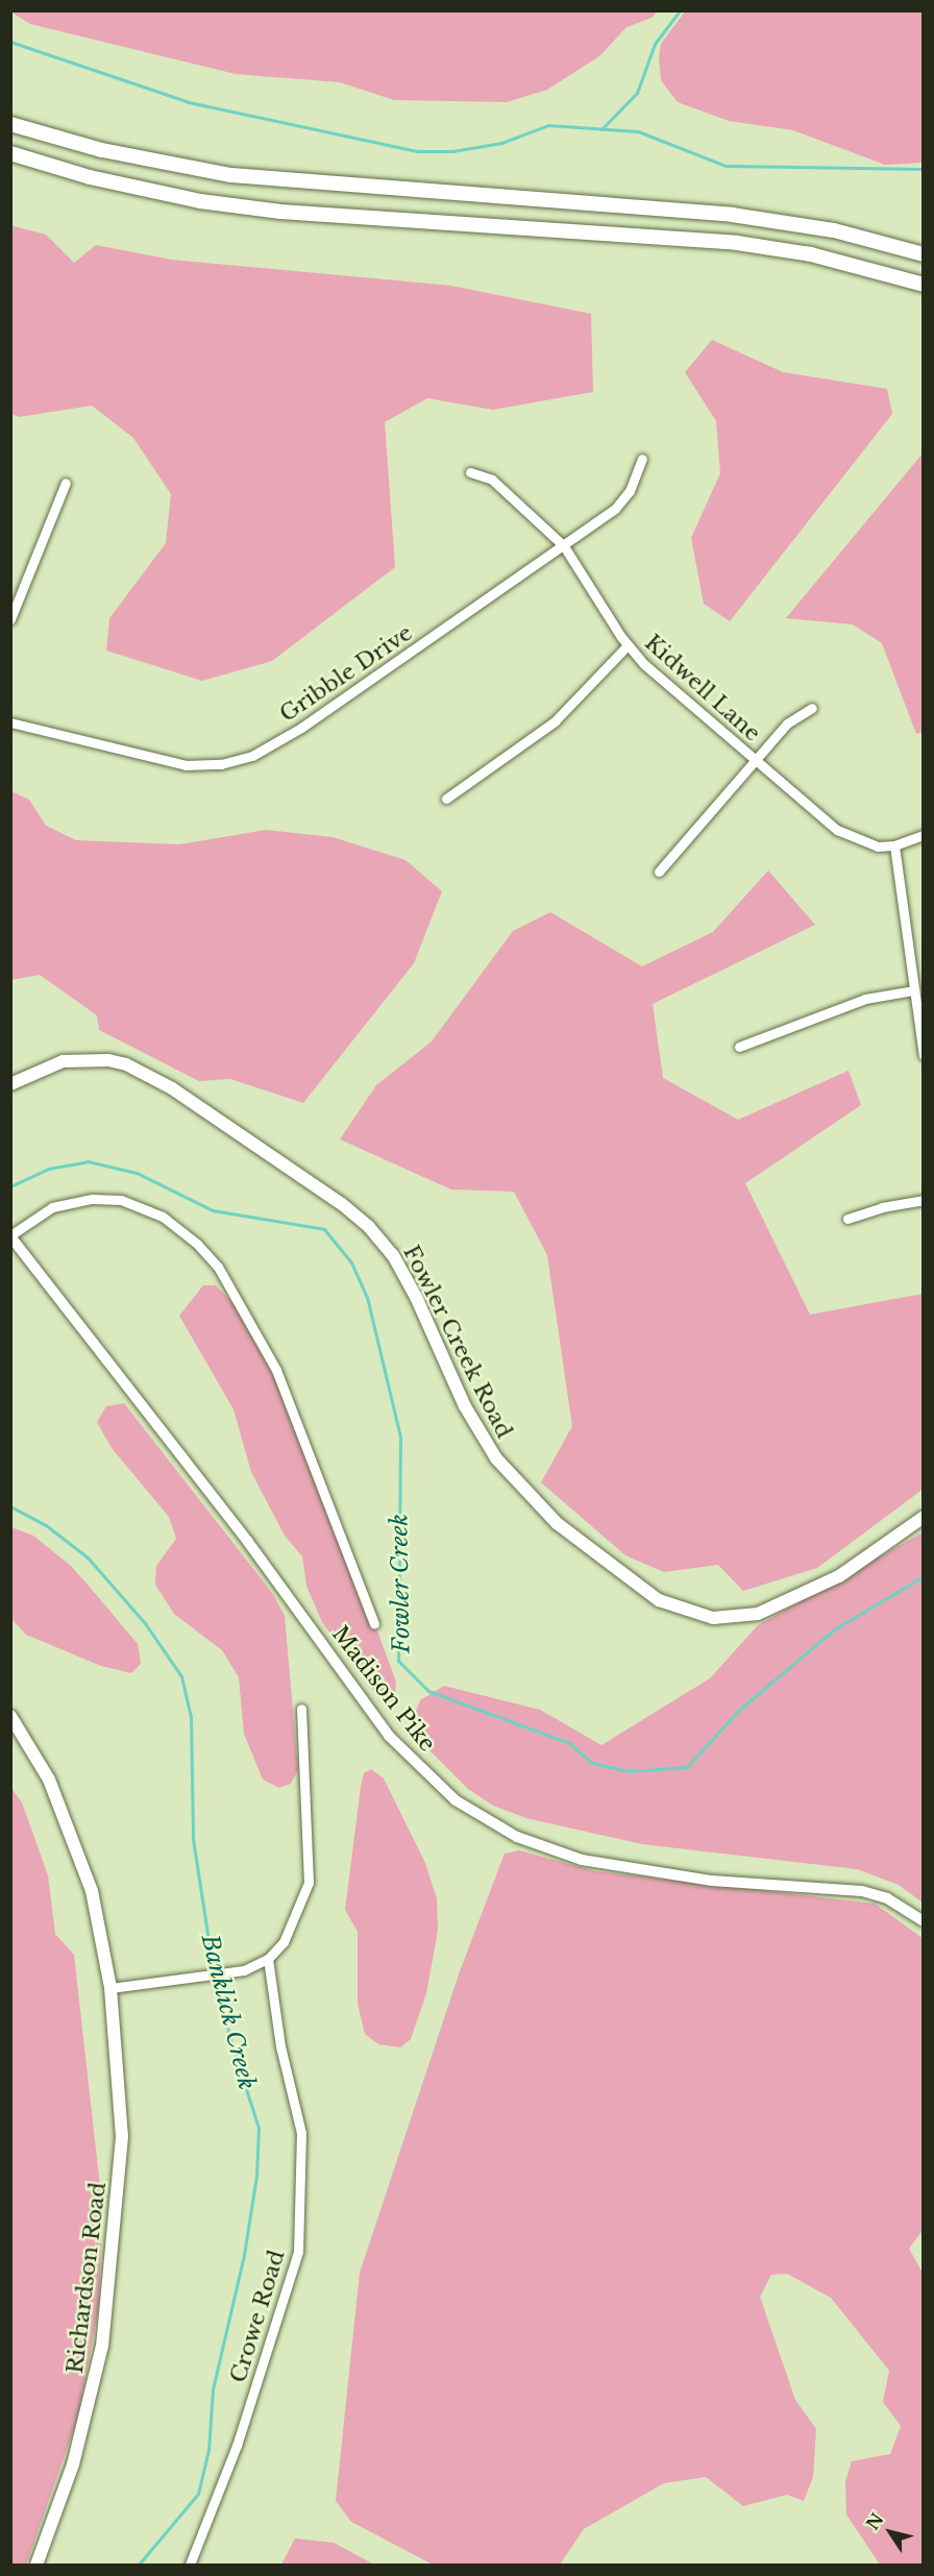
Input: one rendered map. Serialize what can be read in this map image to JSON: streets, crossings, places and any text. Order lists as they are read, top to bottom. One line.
{"streets":{"main road":["Fowler Creek Road","Richardson Road"],"street":["Gribble Drive","Kidwell Lane","Madison Pike","Crowe Road"]},"crossings":[["Gribble Drive","Kidwell Lane"]],"water":["Fowler Creek","Banklick Creek"],"north":"top left"}
